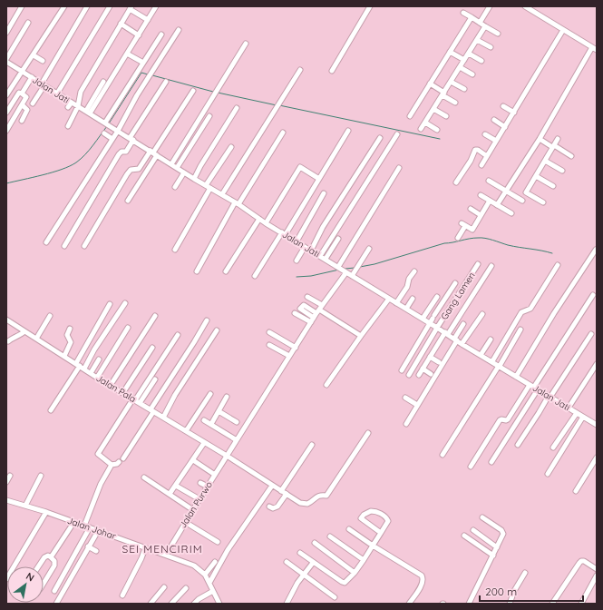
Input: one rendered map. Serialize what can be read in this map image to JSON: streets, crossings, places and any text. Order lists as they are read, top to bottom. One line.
{"streets":{"street":["Jalan Jati","Gang Lamen","Jalan Pala","Jalan Purwo","Jalan Johar"]},"crossings":[["Jalan Jati","Gang Lamen"],["Jalan Jati","Jalan Purwo"],["Jalan Pala","Jalan Purwo"],["Jalan Purwo","Jalan Johar"]],"districts":["SEI MENCIRIM"],"scale_bar":"200 m","north":"top right"}
